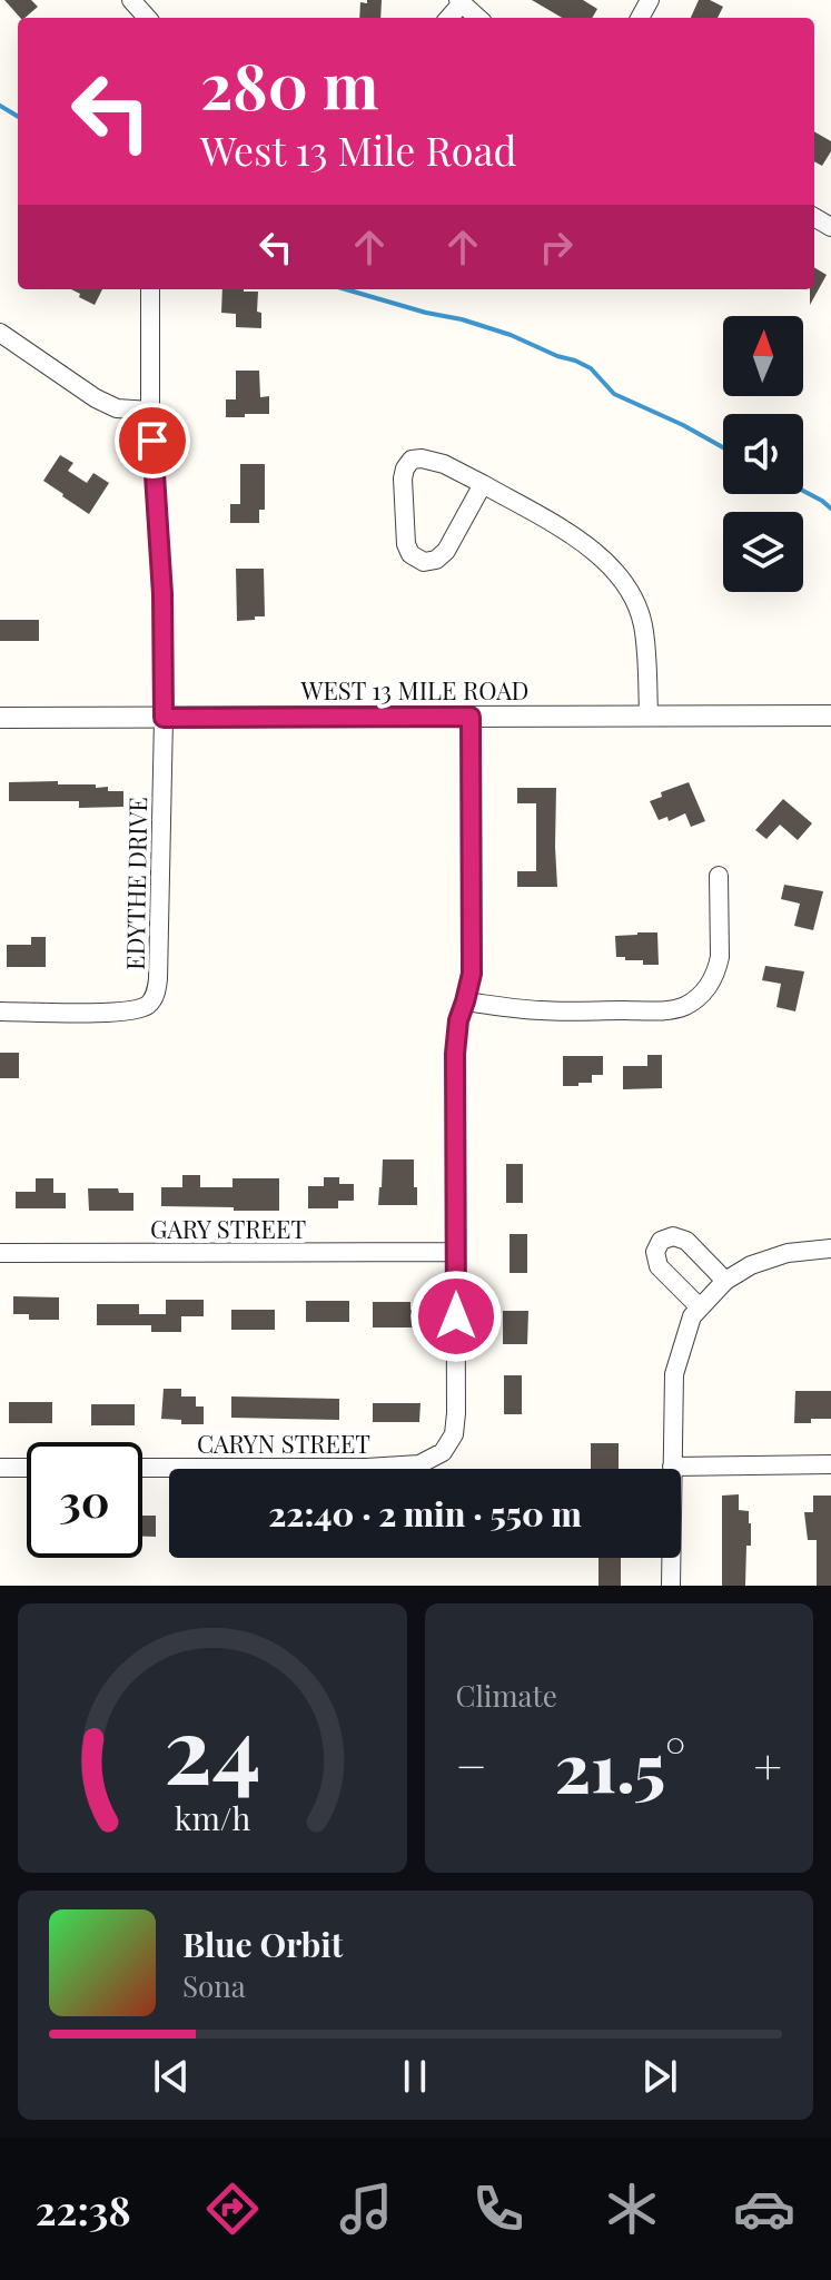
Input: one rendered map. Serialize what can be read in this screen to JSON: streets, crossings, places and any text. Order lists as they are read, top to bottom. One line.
{"streets":{"street":["WEST 13 MILE ROAD","EDYTHE DRIVE","GARY STREET","CARYN STREET"]},"crossings":[["WEST 13 MILE ROAD","EDYTHE DRIVE"],["GARY STREET","CARYN STREET"]],"north":"top","page":{"turn":["280 m","West 13 Mile Road"],"limit":"30","trip":"22:40 · 2 min · 550 m","tile":"Climate","heat":["−","21.5°","+"],"song":["Blue Orbit","Sona"],"tabs":"22:38","gauge":["24","km/h"]}}
